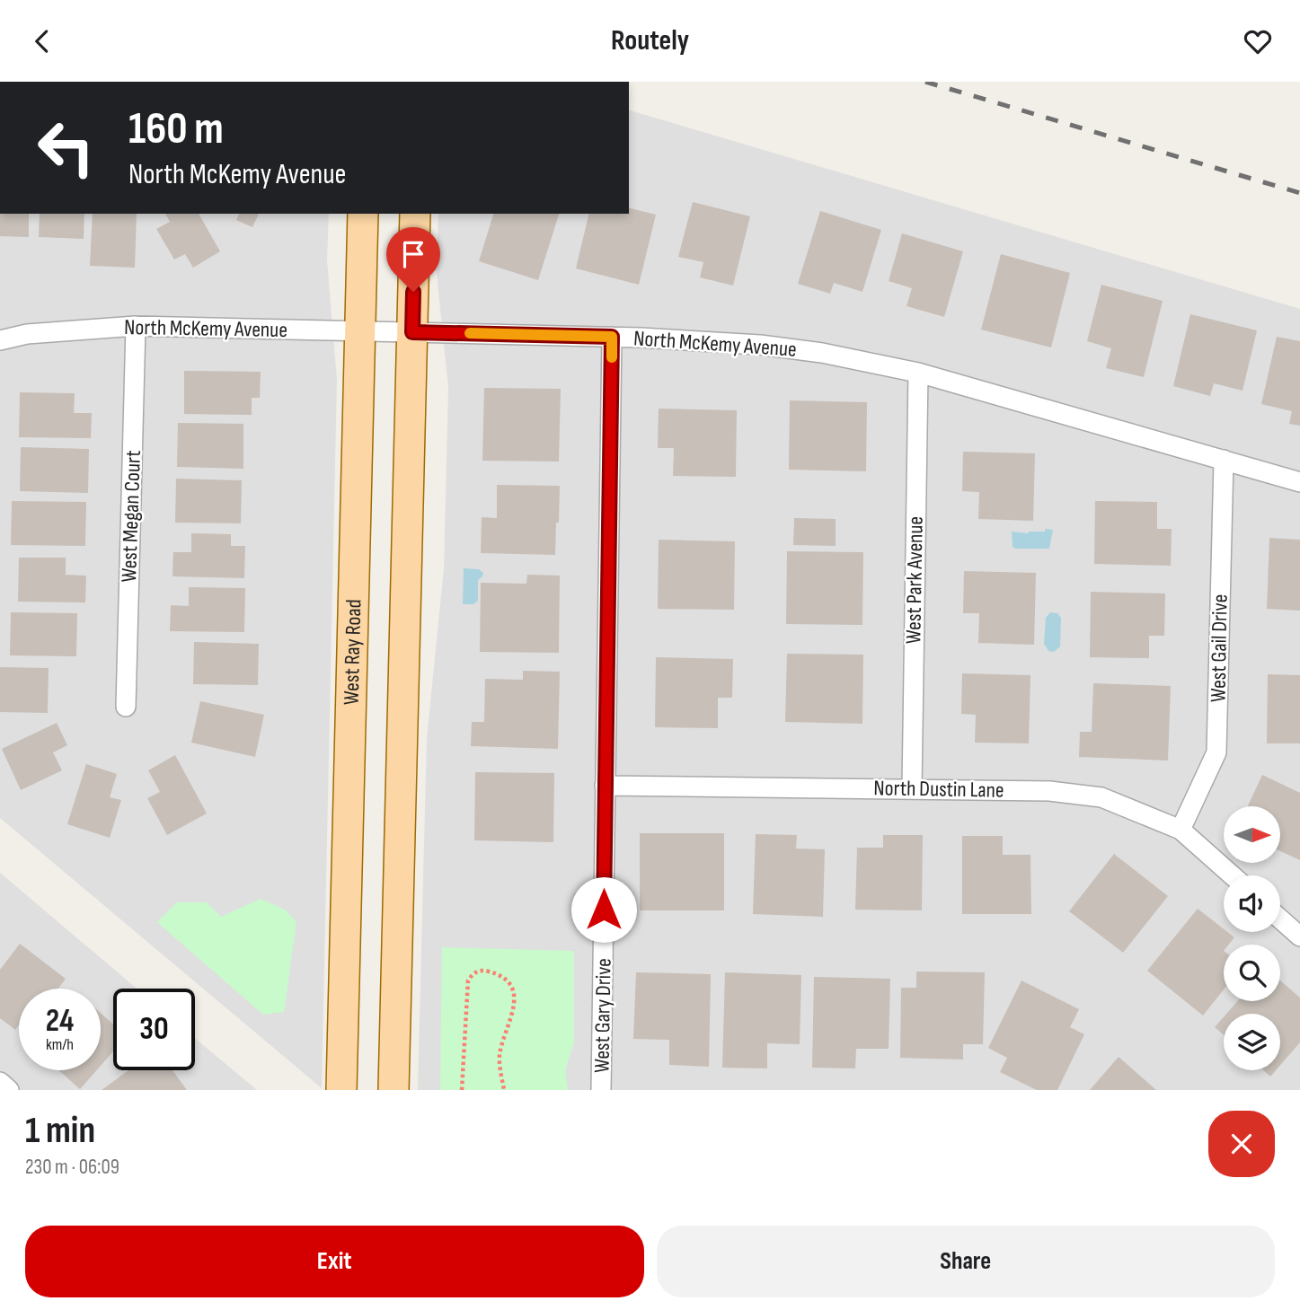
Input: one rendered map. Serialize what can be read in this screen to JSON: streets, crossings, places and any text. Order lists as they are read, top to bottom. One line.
{"streets":{"main road":["West Ray Road"],"street":["North McKemy Avenue","West Megan Court","West Park Avenue","West Gail Drive","North Dustin Lane","West Gary Drive"]},"crossings":[["North McKemy Avenue","West Megan Court"],["North McKemy Avenue","West Park Avenue"],["North McKemy Avenue","West Gail Drive"],["North McKemy Avenue","West Ray Road"],["North McKemy Avenue","West Gary Drive"],["West Park Avenue","North Dustin Lane"],["West Gail Drive","North Dustin Lane"],["North Dustin Lane","West Gary Drive"]],"north":"right","page":{"header":"Routely","turn":["160 m","North McKemy Avenue"],"speed":"24 km/h","limit":"30","heading":["1 min","230 m · 06:09"],"buttons":["Exit","Share"]}}
